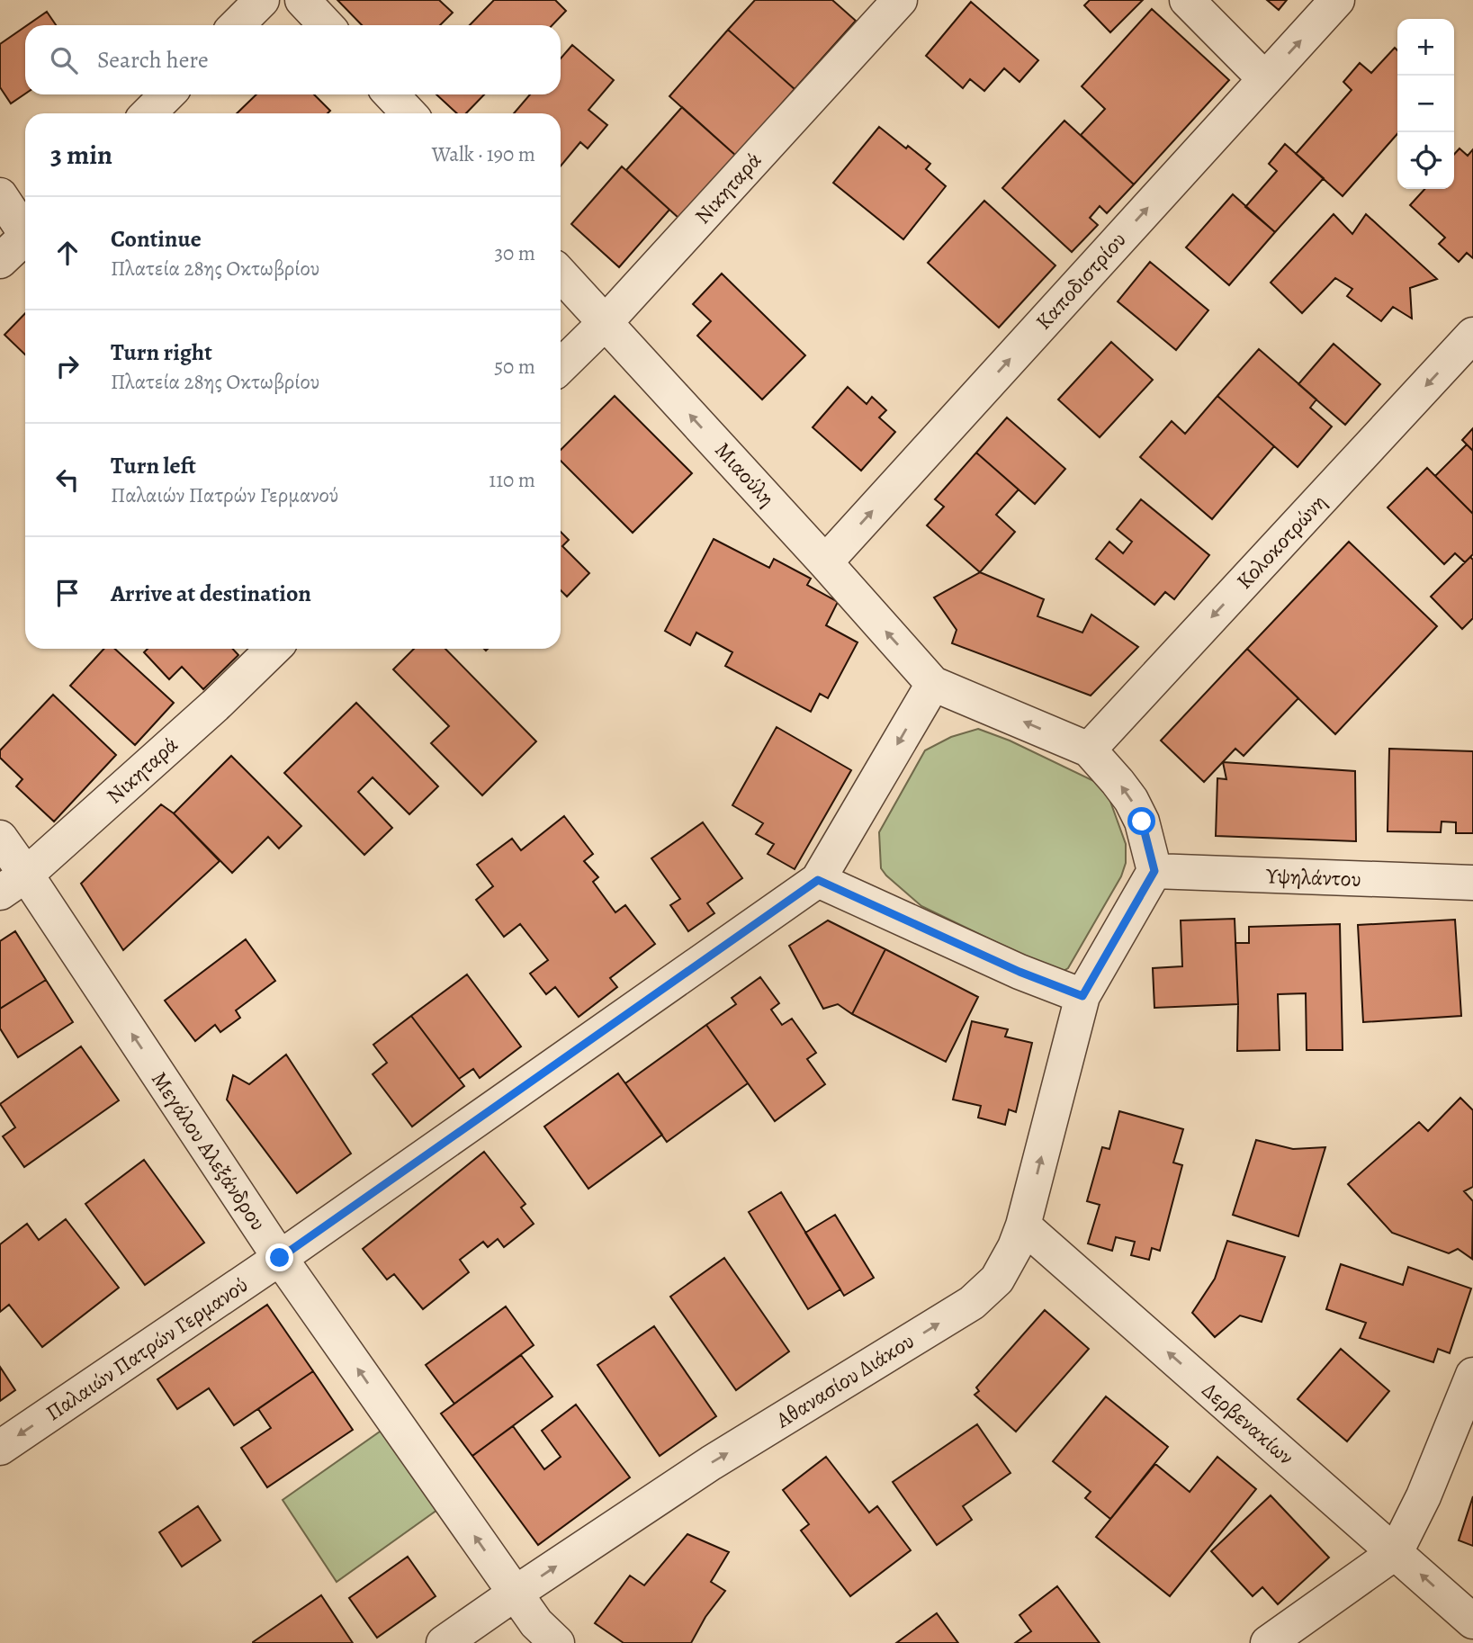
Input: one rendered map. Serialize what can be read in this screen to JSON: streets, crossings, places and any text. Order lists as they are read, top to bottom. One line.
{"streets":{"street":["Νικηταρά","Καποδιστρίου","Μιαούλη","Κολοκοτρώνη","Υψηλάντου","Μεγάλου Αλεξάνδρου","Παλαιών Πατρών Γερμανού","Αθανασίου Διάκου","Δερβενακίων"]},"crossings":[["Νικηταρά","Μιαούλη"],["Νικηταρά","Μεγάλου Αλεξάνδρου"],["Καποδιστρίου","Μιαούλη"],["Υψηλάντου","Αθανασίου Διάκου"],["Μεγάλου Αλεξάνδρου","Παλαιών Πατρών Γερμανού"],["Μεγάλου Αλεξάνδρου","Αθανασίου Διάκου"],["Αθανασίου Διάκου","Δερβενακίων"]],"one_way":["Καποδιστρίου","Μιαούλη","Κολοκοτρώνη","Μεγάλου Αλεξάνδρου","Αθανασίου Διάκου","Δερβενακίων"],"page":{"map_buttons":["+","−"],"search":"Search here","heading":["3 min","Walk · 190 m"],"list":[["Continue","Πλατεία 28ης Οκτωβρίου","30 m"],["Turn right","Πλατεία 28ης Οκτωβρίου","50 m"],["Turn left","Παλαιών Πατρών Γερμανού","110 m"],"Arrive at destination"]}}
